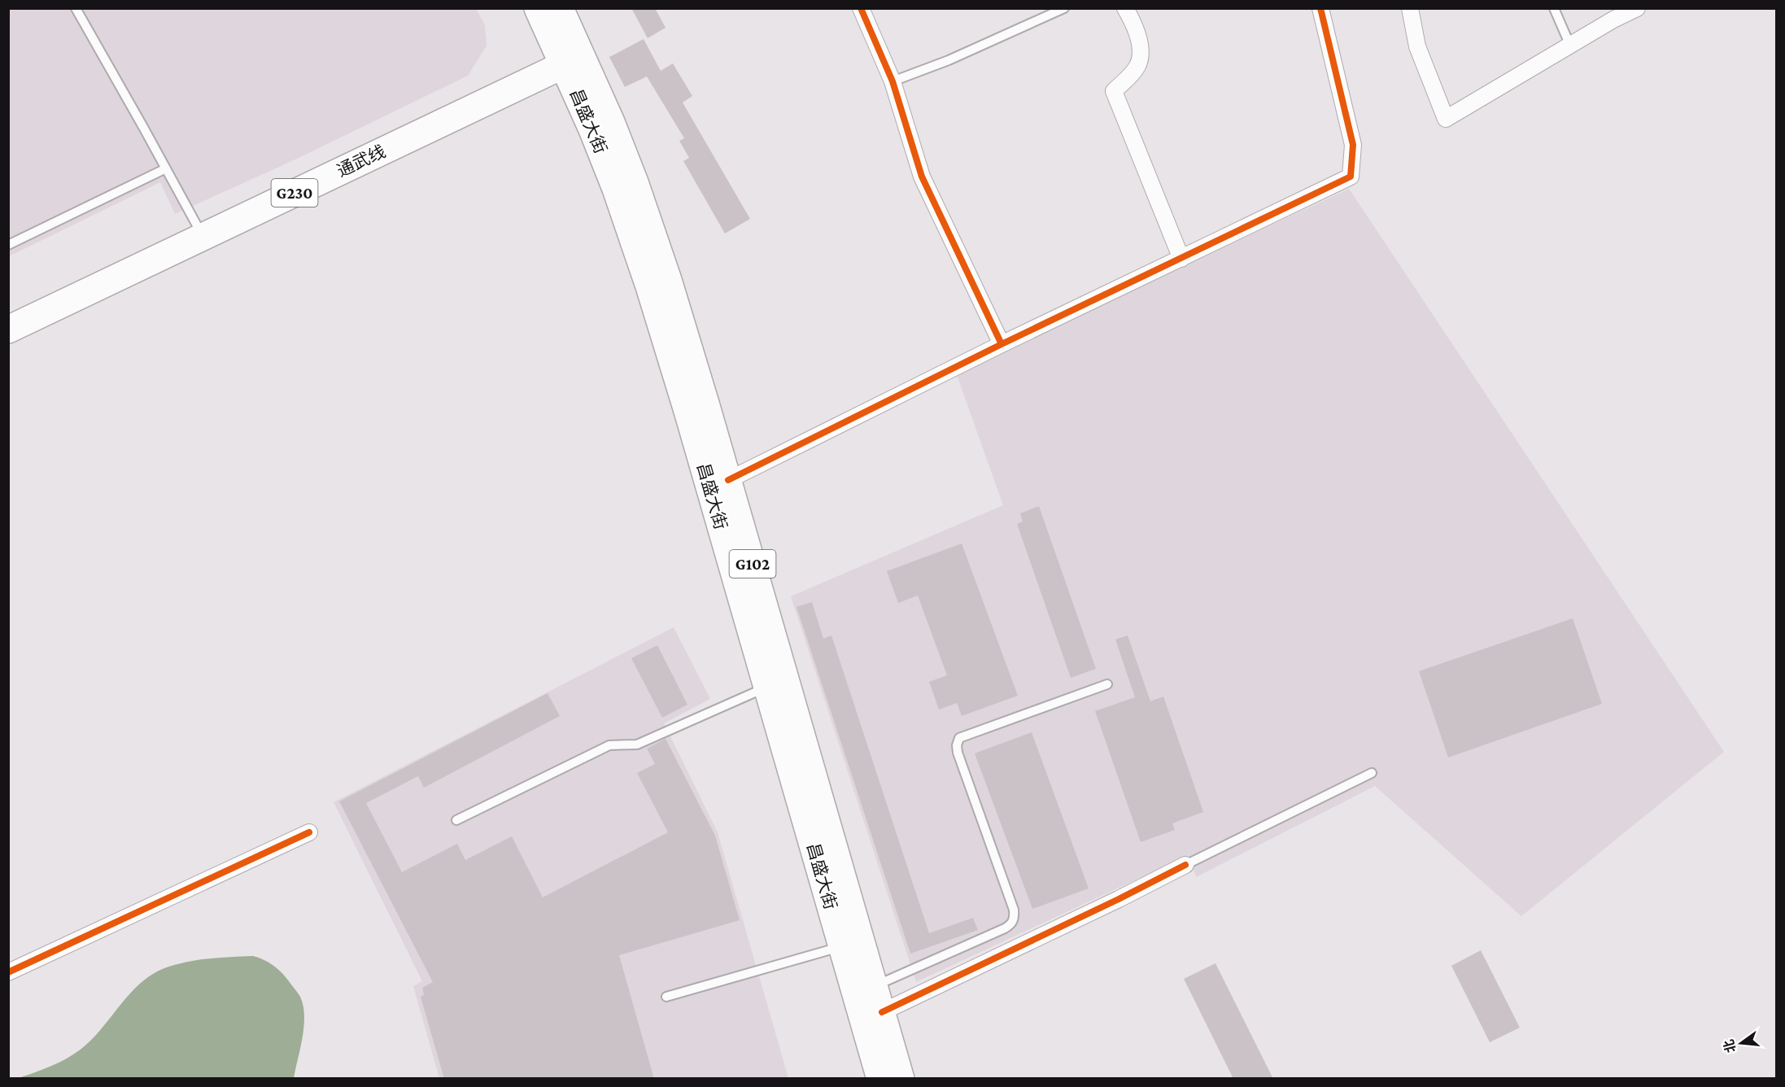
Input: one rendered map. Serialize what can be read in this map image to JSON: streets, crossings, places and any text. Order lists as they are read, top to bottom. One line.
{"streets":{"highway":["昌盛大街","通武线","G230","G102"]},"crossings":[["昌盛大街","通武线"]],"north":"left"}
